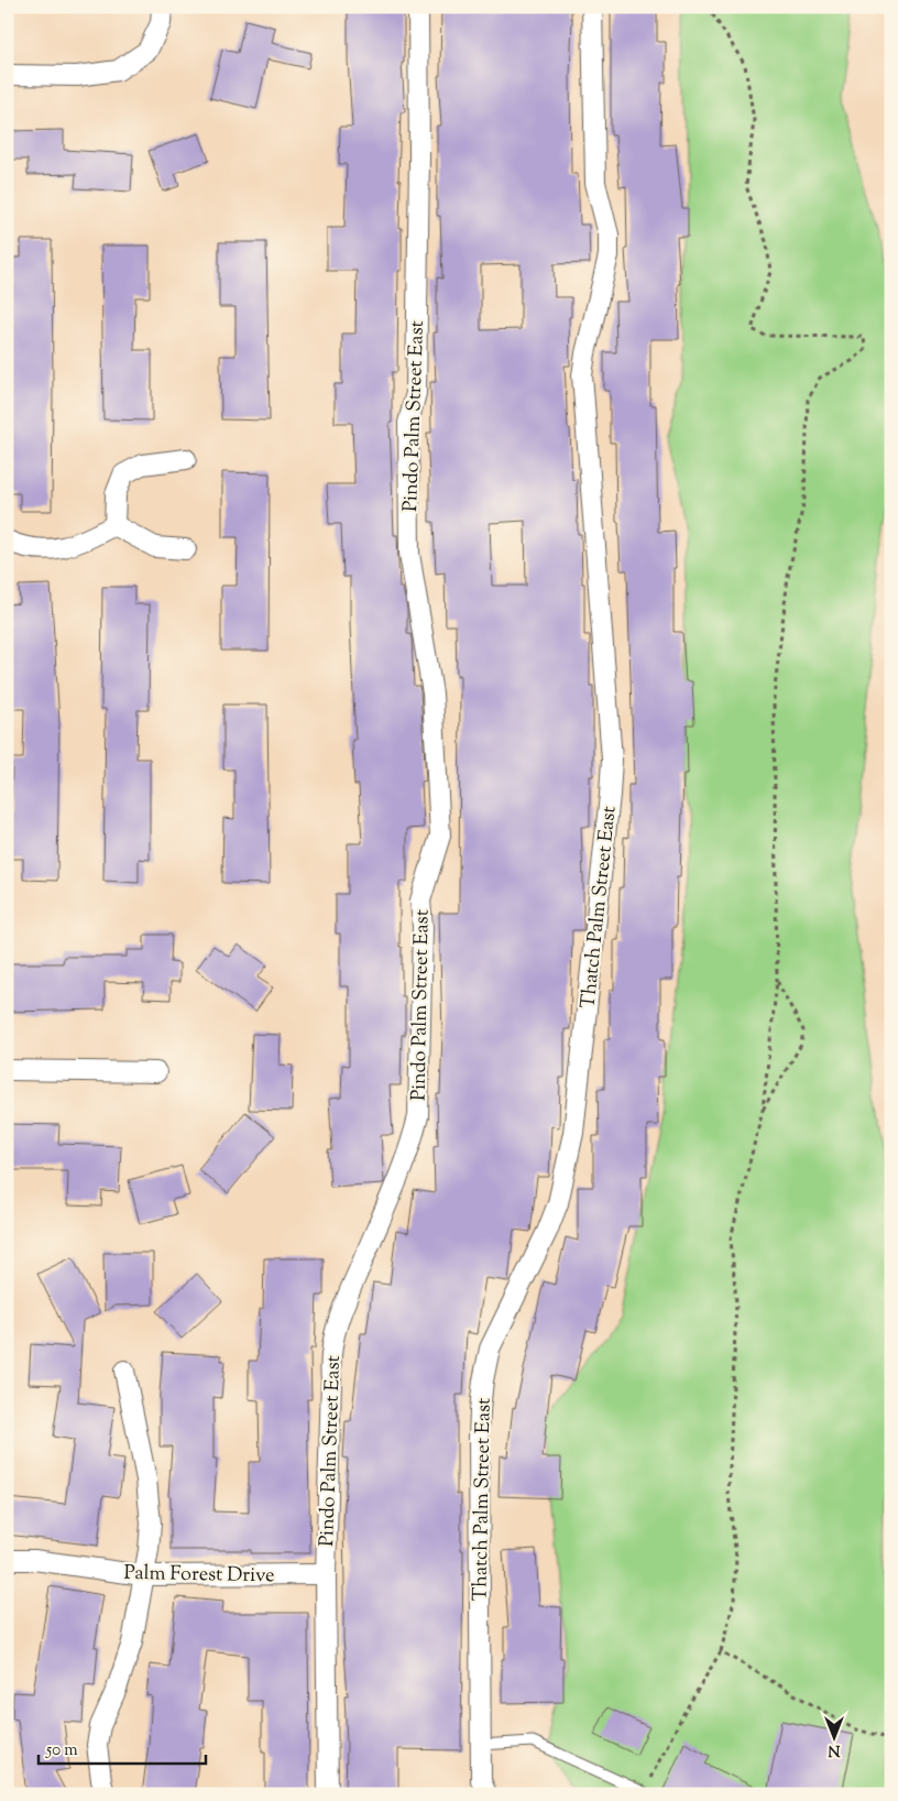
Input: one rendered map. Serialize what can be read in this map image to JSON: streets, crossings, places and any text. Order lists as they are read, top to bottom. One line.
{"streets":{"street":["Pindo Palm Street East","Thatch Palm Street East","Palm Forest Drive"]},"crossings":[["Pindo Palm Street East","Palm Forest Drive"]],"scale_bar":"50 m","north":"bottom"}
